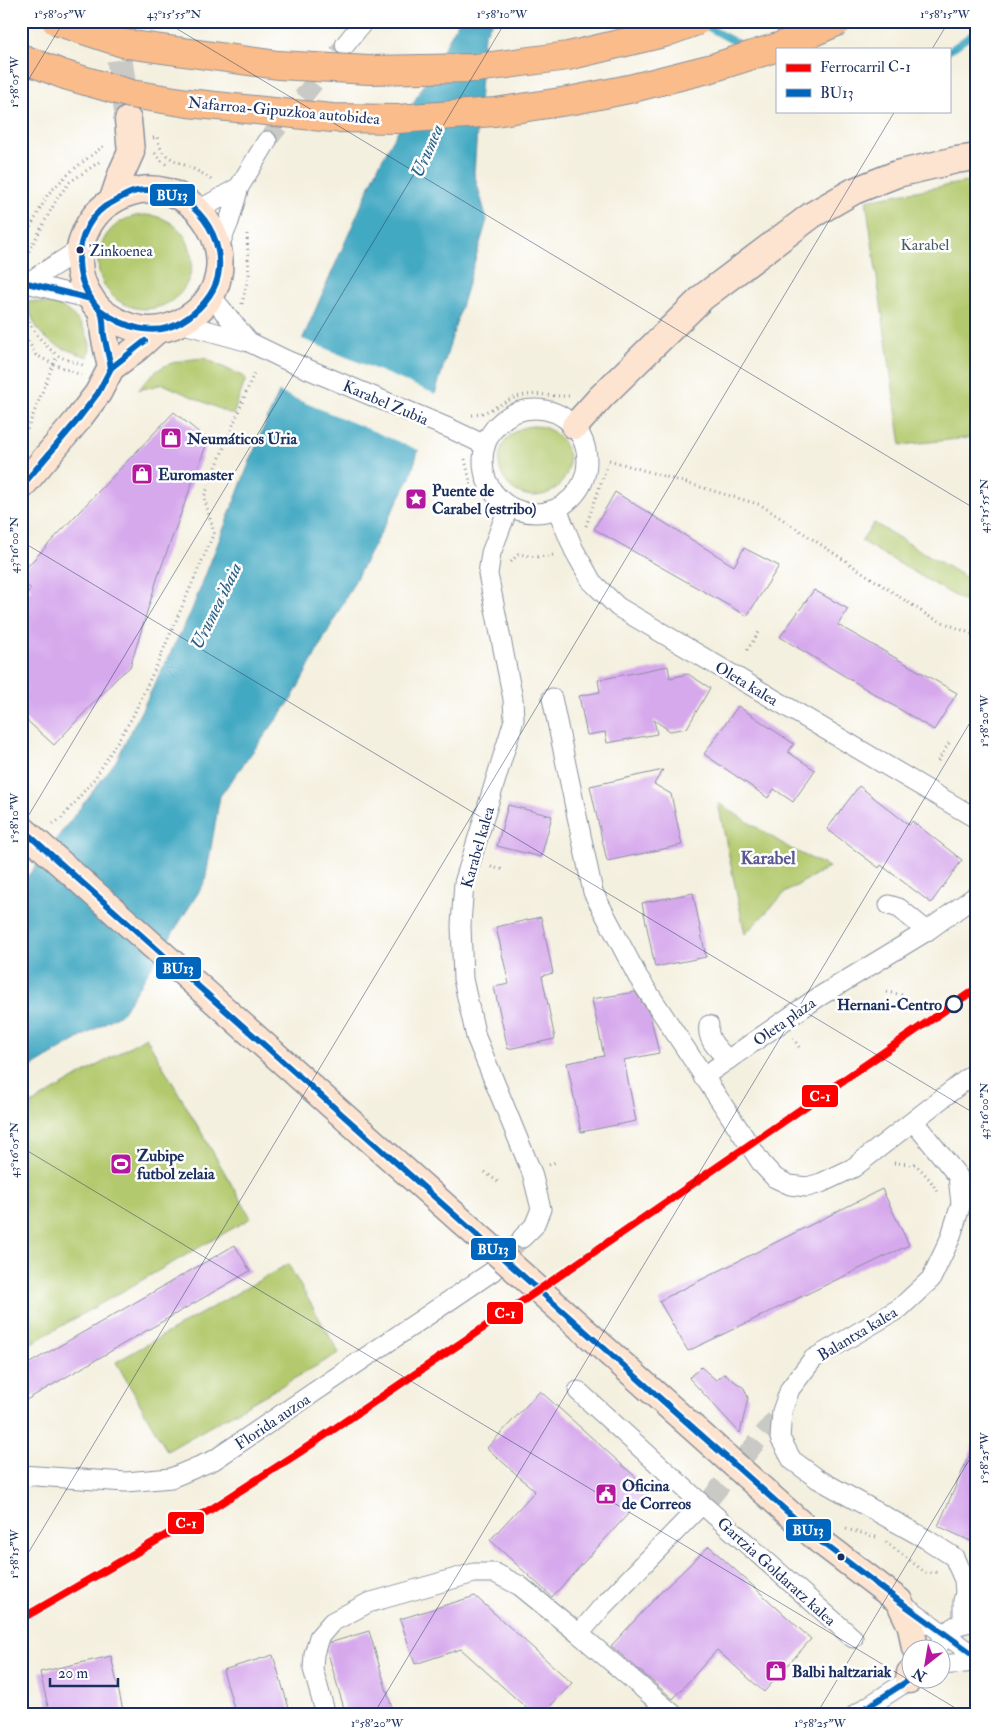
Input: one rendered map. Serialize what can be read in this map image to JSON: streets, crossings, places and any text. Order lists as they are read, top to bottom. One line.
{"streets":{"highway":["Nafarroa-Gipuzkoa autobidea"],"street":["Karabel Zubia","Oleta kalea","Karabel kalea","Oleta plaza","Balantxa kalea","Florida auzoa","Gartzia Goldaratz kalea"]},"crossings":[["Karabel Zubia","Oleta kalea"],["Karabel Zubia","Karabel kalea"],["Oleta kalea","Karabel kalea"]],"districts":["Karabel"],"water":["Urumea","Urumea ibaia"],"parks":["Karabel"],"places":{"other":["Zinkoenea","Hernani-Centro"],"shop":["Neumáticos Uria","Euromaster","Balbi haltzariak"],"place":["Puente de Carabel (estribo)"],"sports":["Zubipe futbol zelaia"],"public building":["Oficina de Correos"]},"lines":["transit line BU13","rail line C-1"],"legend":["Ferrocarril C-1","BU13"],"scale_bar":"20 m","north":"bottom left","coordinates":["1°58'05\"W","43°15'55\"N","1°58'10\"W","1°58'15\"W","43°16'00\"N","1°58'20\"W","43°16'05\"N","1°58'25\"W"]}
